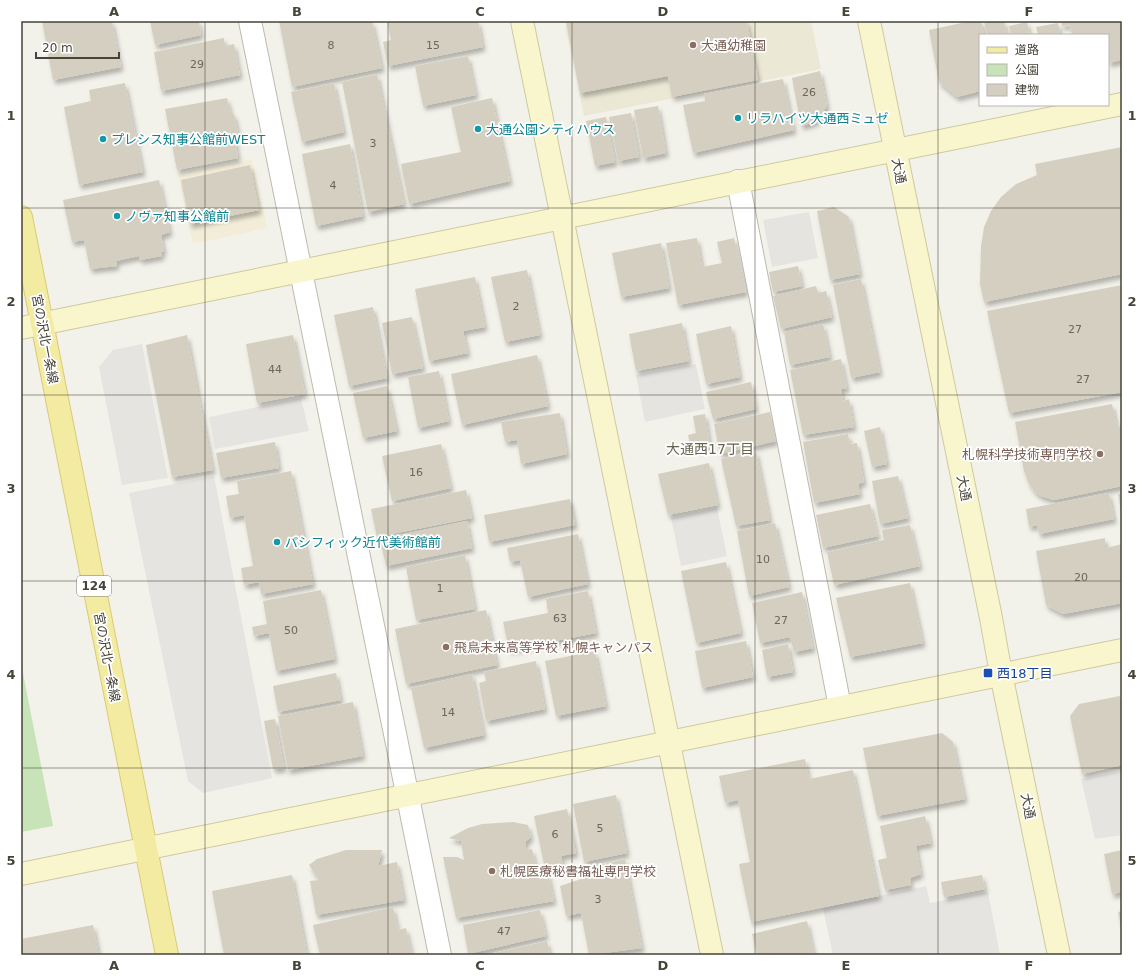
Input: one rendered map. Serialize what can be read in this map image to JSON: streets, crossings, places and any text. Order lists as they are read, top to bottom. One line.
{"streets":{"main road":["宮の沢北一条線","124"],"street":["大通"]},"districts":["大通西17丁目"],"places":{"other":["大通幼稚園","リラハイツ大通西ミュゼ","大通公園シティハウス","プレシス知事公館前WEST","ノヴァ知事公館前","札幌科学技術専門学校","パシフィック近代美術館前","飛鳥未来高等学校 札幌キャンパス","札幌医療秘書福祉専門学校"],"transit":["西18丁目"]},"house_numbers":["8","15","29","26","3","4","2","27","44","27","16","10","20","1","63","27","50","14","5","6","3","47"],"legend":["道路","公園","建物"],"scale_bar":"20 m","grid":{"columns":["A","B","C","D","E","F"],"rows":["1","2","3","4","5"]}}
